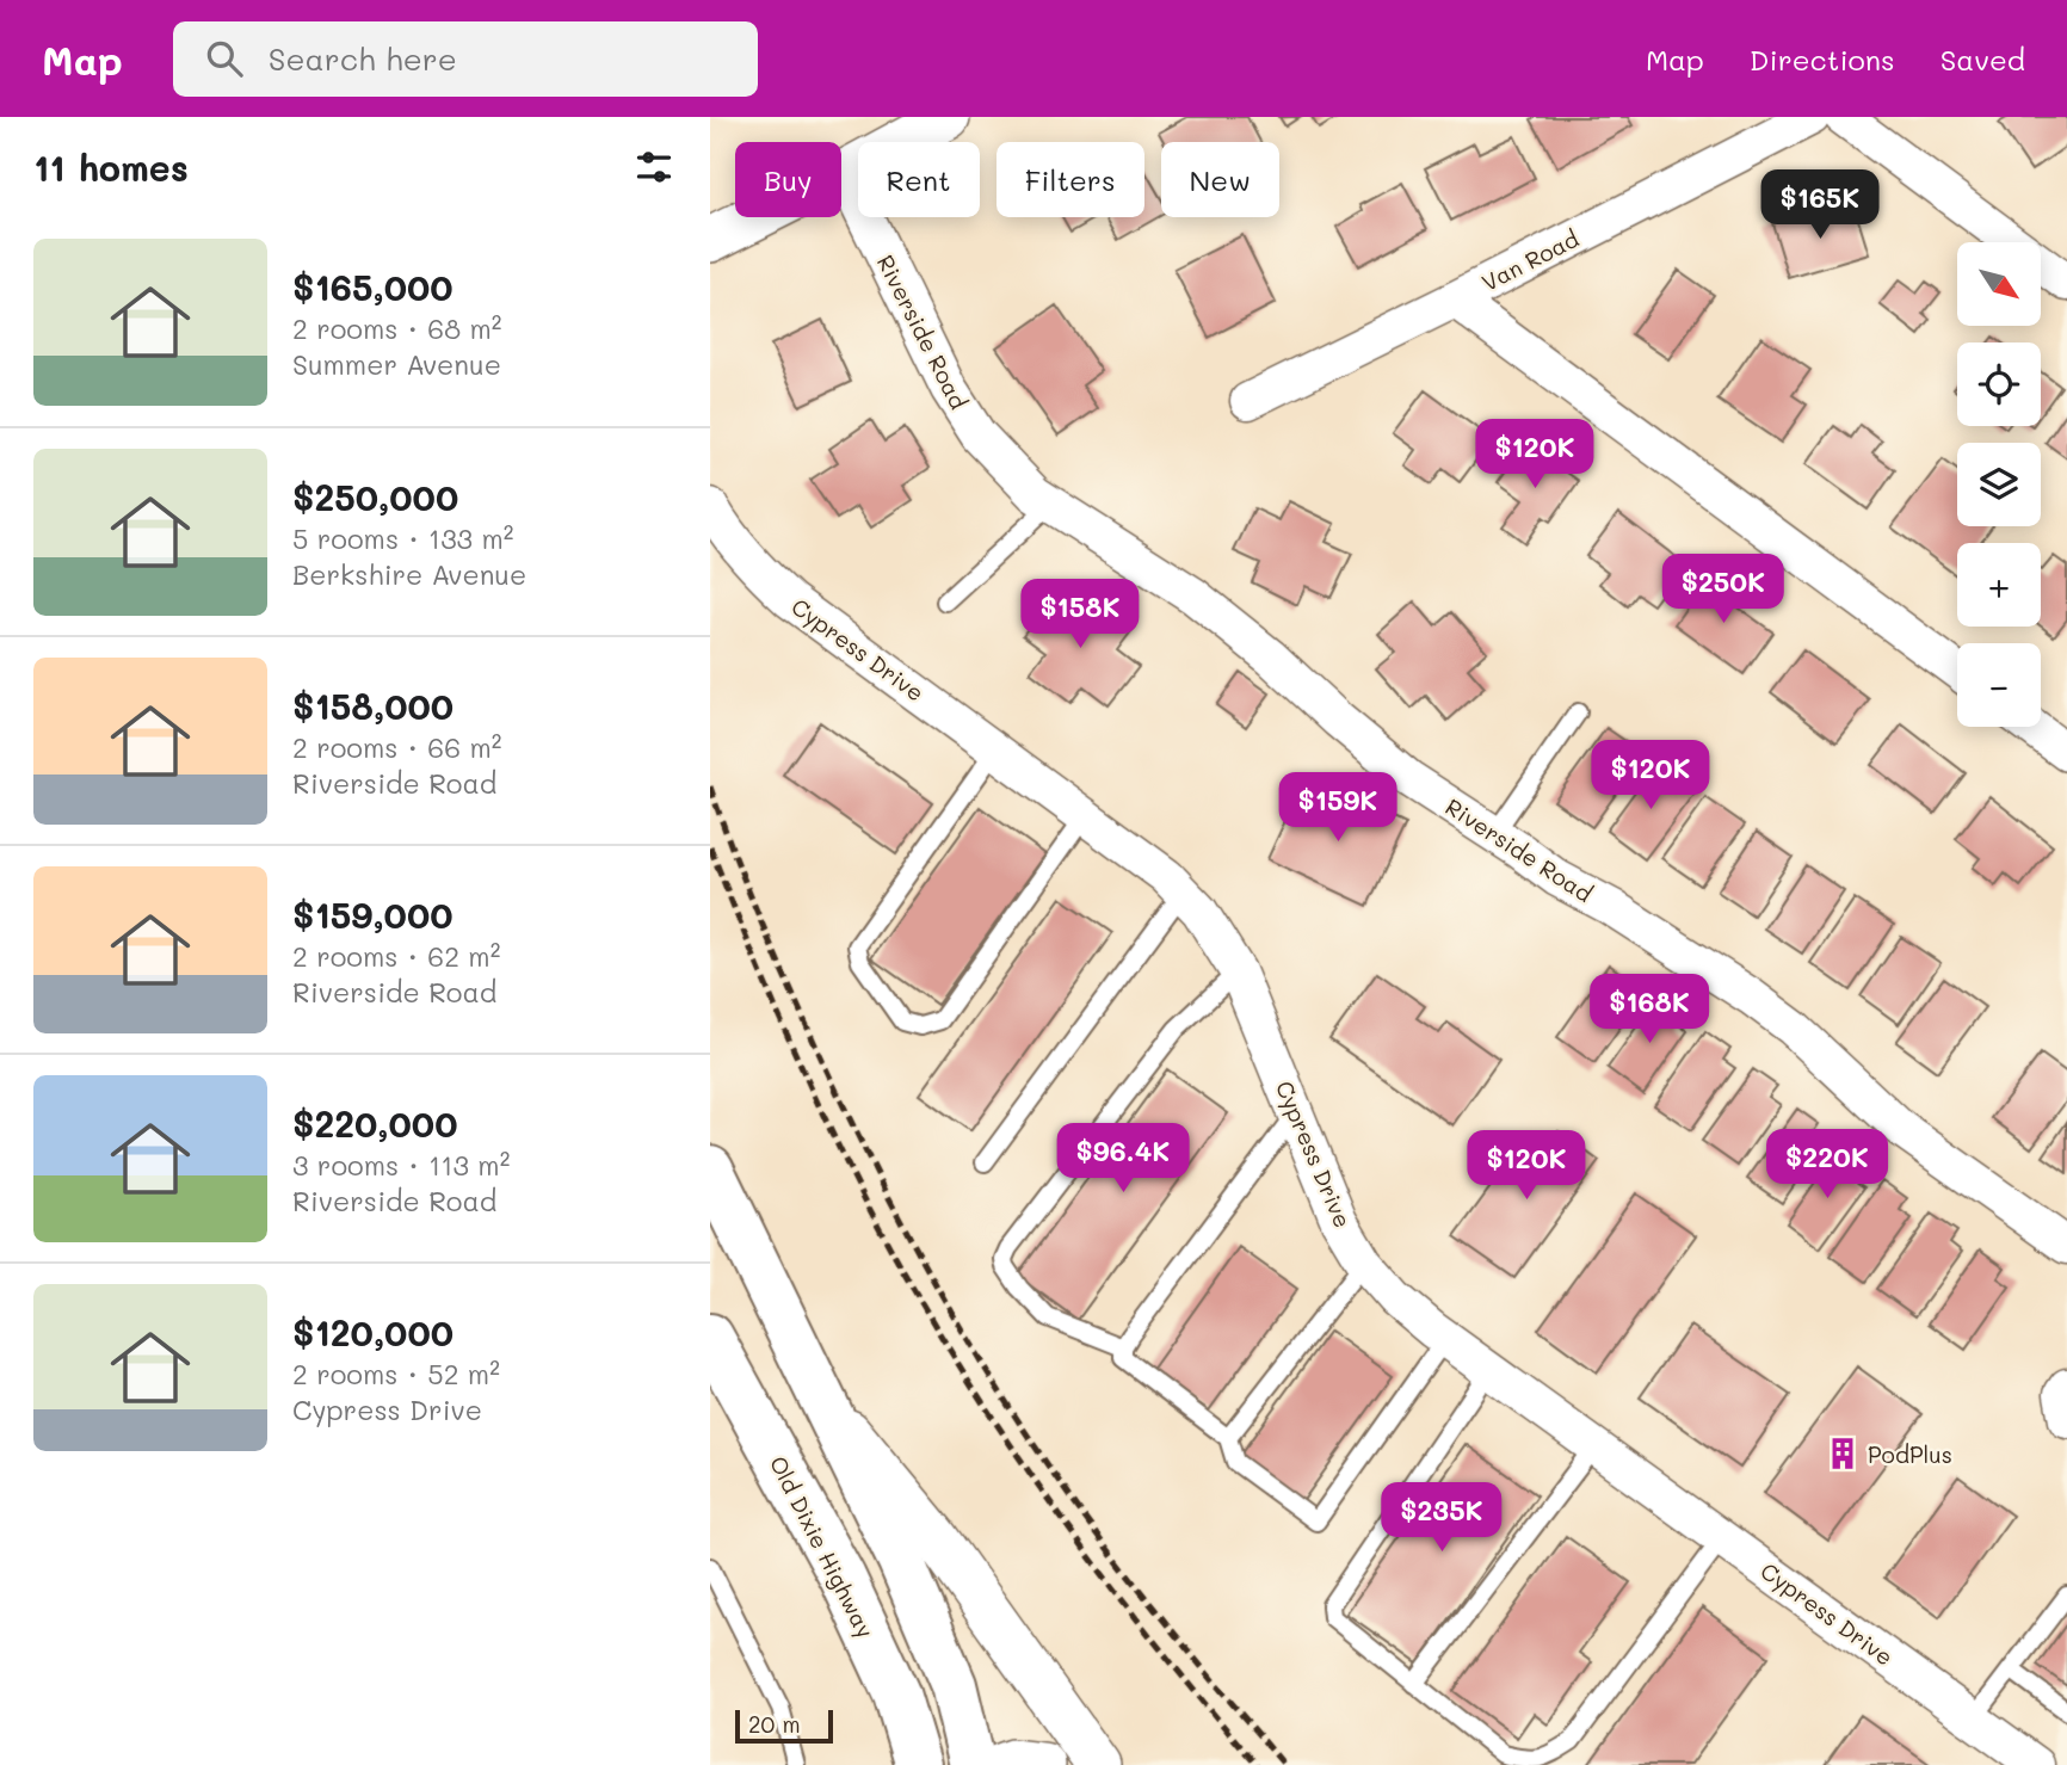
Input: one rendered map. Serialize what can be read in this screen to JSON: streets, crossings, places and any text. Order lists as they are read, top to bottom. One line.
{"streets":{"main road":["Old Dixie Highway"],"street":["Van Road","Riverside Road","Cypress Drive"]},"places":{"building":["PodPlus"]},"scale_bar":"20 m","north":"bottom right","page":{"header":"Map","search":"Search here","nav":["Map","Directions","Saved"],"heading":"11 homes","chip":["Buy","Rent","Filters","New"],"price":["$165K","$120K","$250K","$158K","$120K","$159K","$168K","$96.4K","$220K","$120K","$235K"],"list":[{"name":"$165,000","note":"2 rooms · 68 m² · Summer Avenue"},{"name":"$250,000","note":"5 rooms · 133 m² · Berkshire Avenue"},{"name":"$158,000","note":"2 rooms · 66 m² · Riverside Road"},{"name":"$159,000","note":"2 rooms · 62 m² · Riverside Road"},{"name":"$220,000","note":"3 rooms · 113 m² · Riverside Road"},{"name":"$120,000","note":"2 rooms · 52 m² · Cypress Drive"}],"map_buttons":["+","−"],"scale":"20 m"}}
